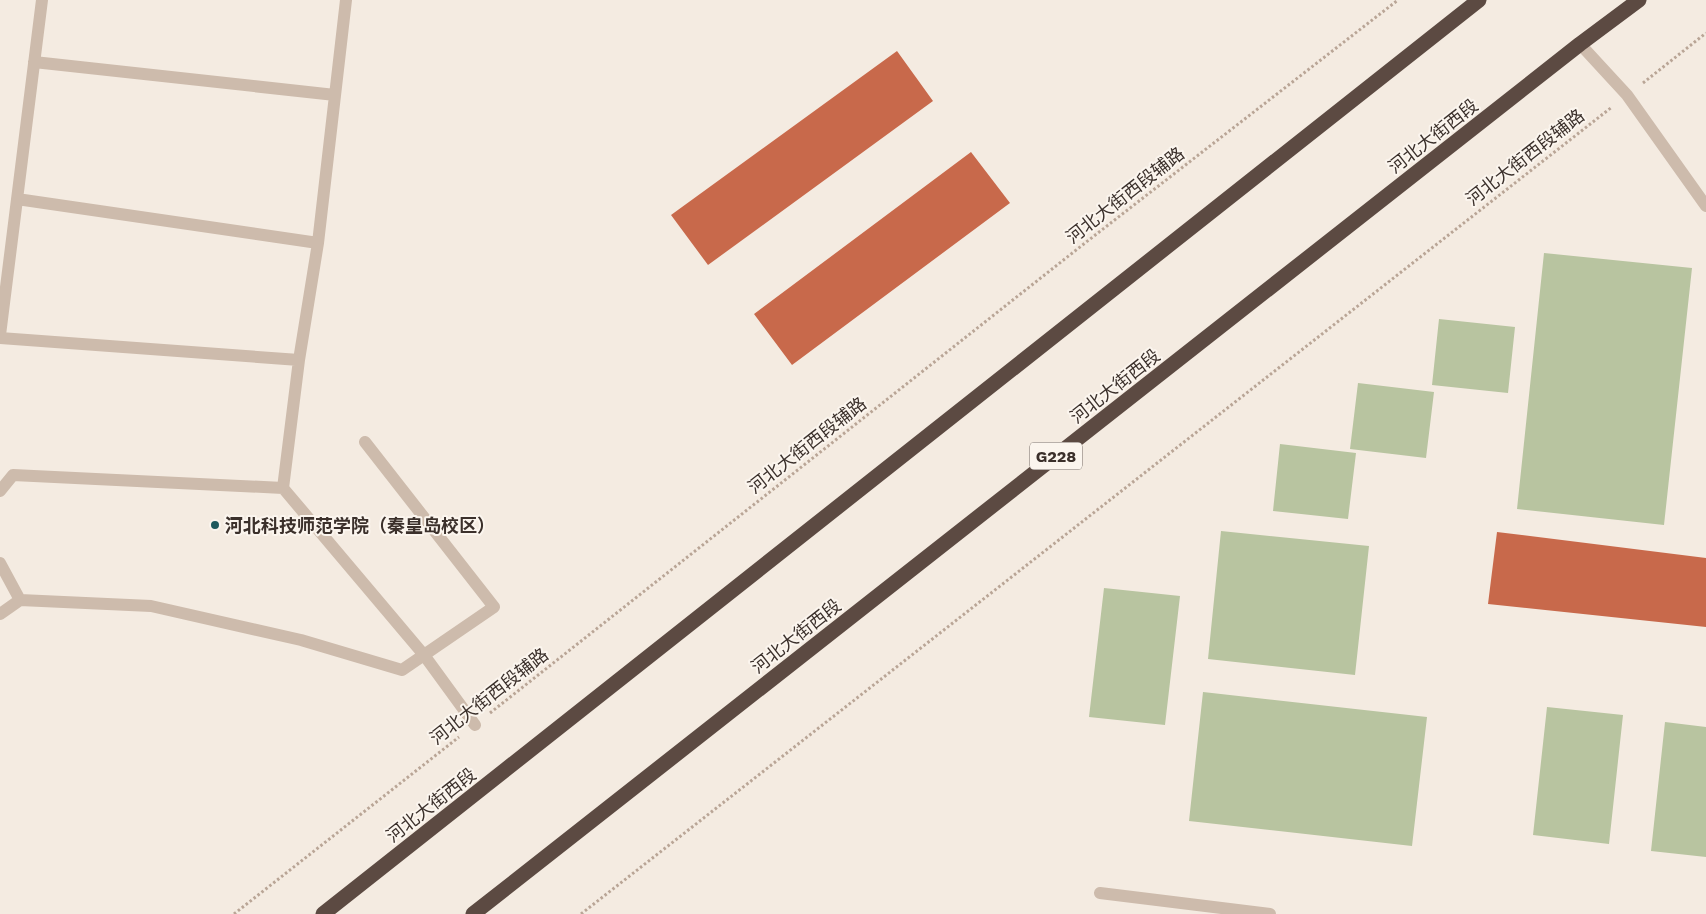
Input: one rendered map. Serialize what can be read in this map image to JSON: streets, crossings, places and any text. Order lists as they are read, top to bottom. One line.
{"streets":{"highway":["河北大街西段","G228"],"path":["河北大街西段辅路"]},"places":["河北科技师范学院（秦皇岛校区）"]}
